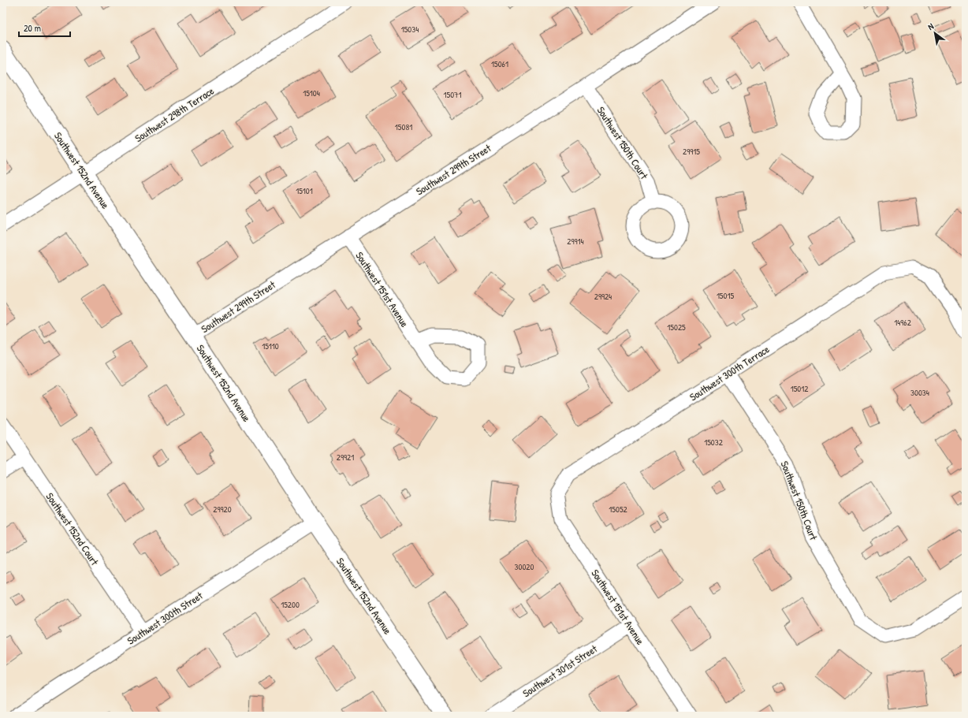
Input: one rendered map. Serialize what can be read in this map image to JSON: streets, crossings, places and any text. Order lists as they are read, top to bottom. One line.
{"streets":{"street":["Southwest 298th Terrace","Southwest 150th Court","Southwest 299th Street","Southwest 152nd Avenue","Southwest 151st Avenue","Southwest 300th Terrace","Southwest 152nd Court","Southwest 300th Street","Southwest 301st Street"]},"crossings":[["Southwest 298th Terrace","Southwest 152nd Avenue"],["Southwest 150th Court","Southwest 299th Street"],["Southwest 150th Court","Southwest 300th Terrace"],["Southwest 299th Street","Southwest 152nd Avenue"],["Southwest 299th Street","Southwest 151st Avenue"],["Southwest 152nd Avenue","Southwest 300th Street"],["Southwest 151st Avenue","Southwest 300th Terrace"],["Southwest 151st Avenue","Southwest 301st Street"],["Southwest 152nd Court","Southwest 300th Street"]],"house_numbers":["15034","15061","15104","15071","15081","29915","15101","29914","15015","29924","14962","15025","15110","15012","30034","15032","29921","29920","15052","30020","15200"],"scale_bar":"20 m","north":"top left"}
